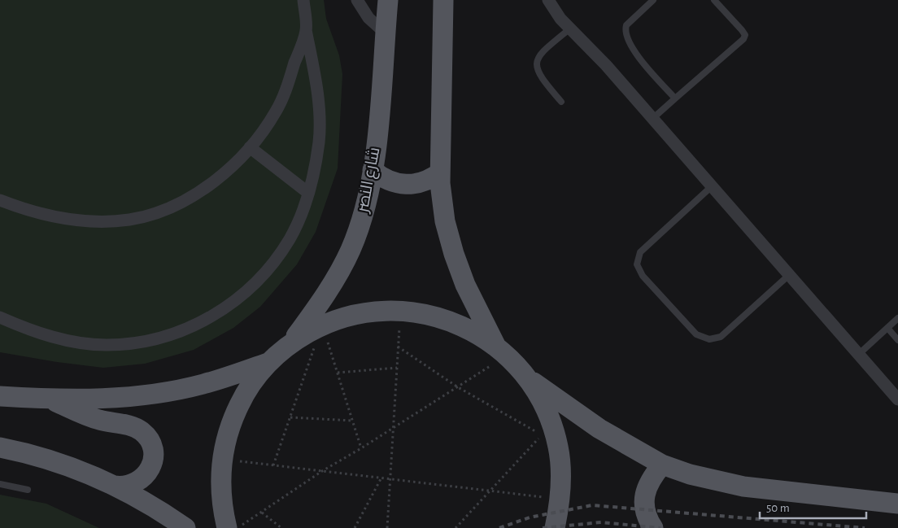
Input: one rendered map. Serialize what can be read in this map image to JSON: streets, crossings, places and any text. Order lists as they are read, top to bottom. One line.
{"streets":{"main road":["شارع النصر"]},"scale_bar":"50 m"}
